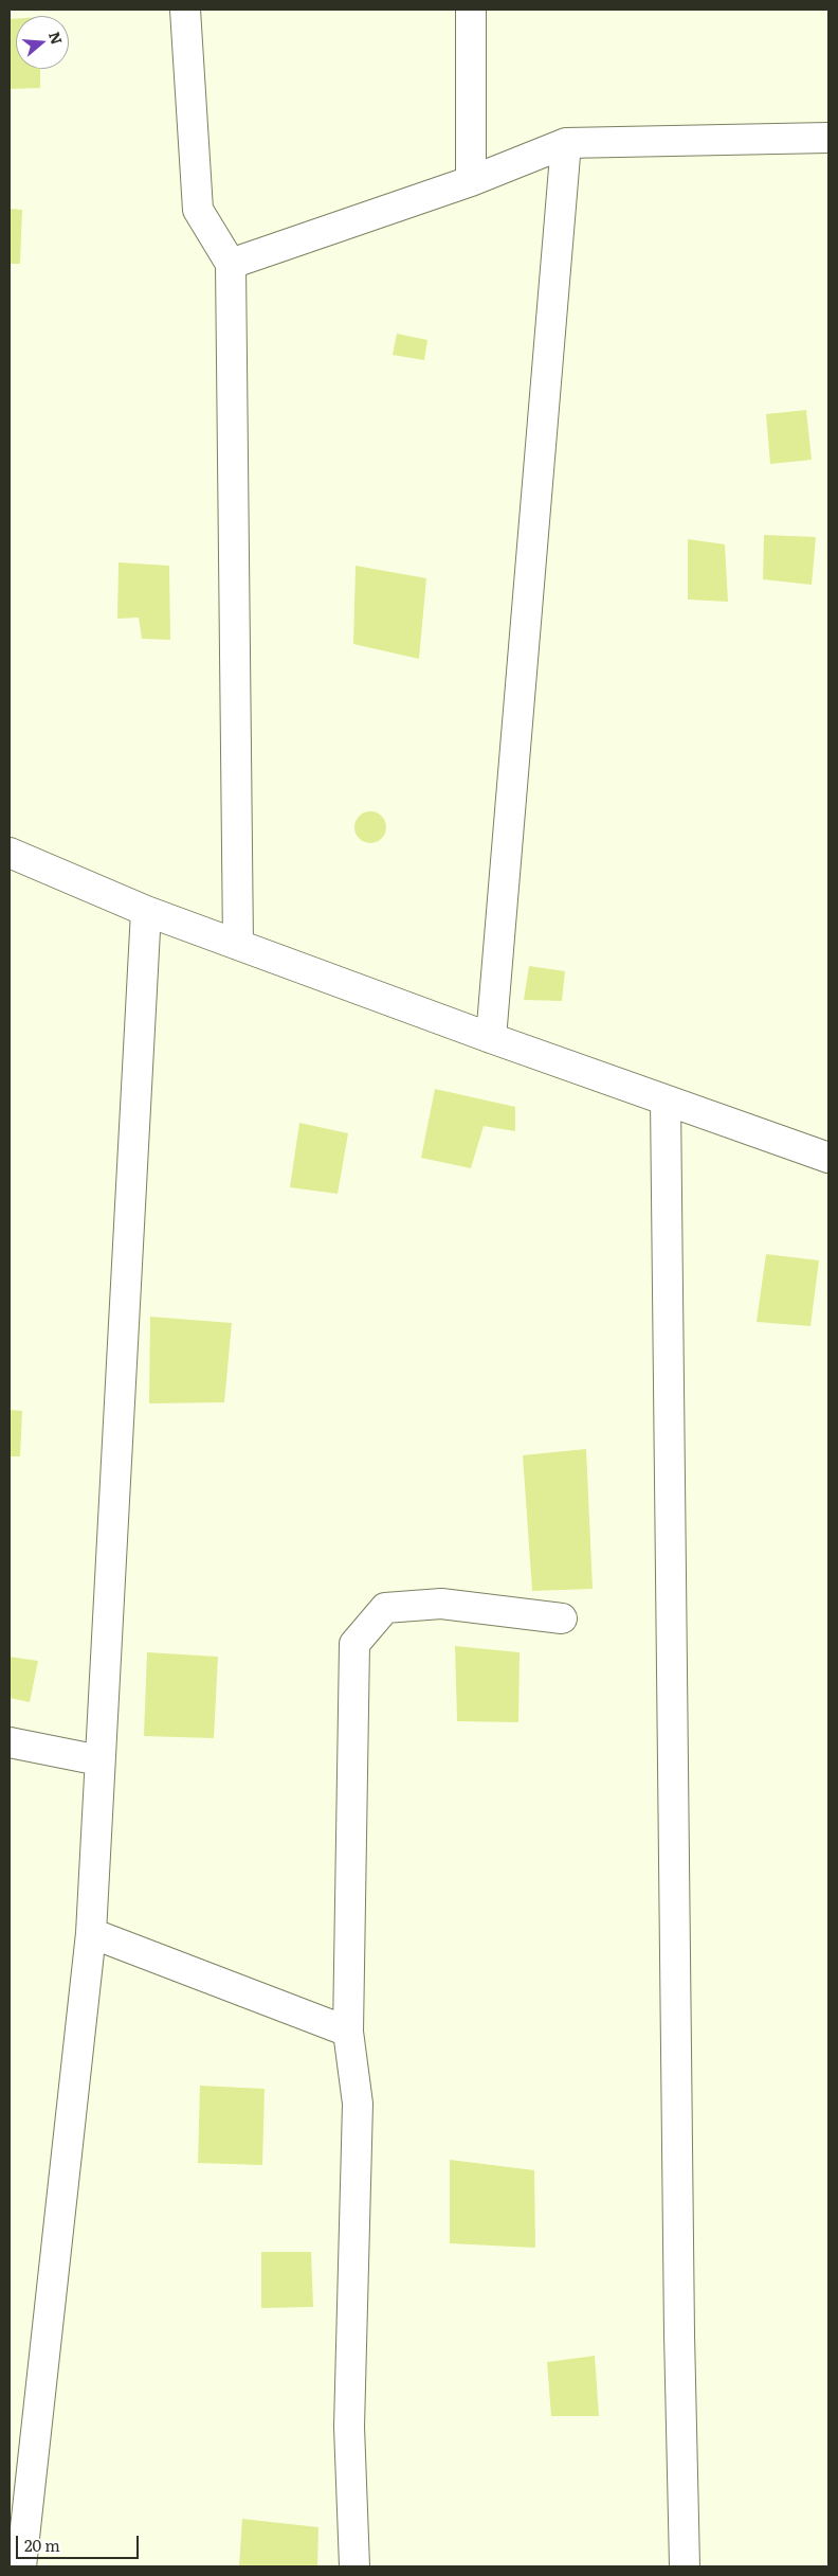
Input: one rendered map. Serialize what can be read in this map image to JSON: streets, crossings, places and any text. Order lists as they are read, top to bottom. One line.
{"scale_bar":"20 m","north":"right"}
